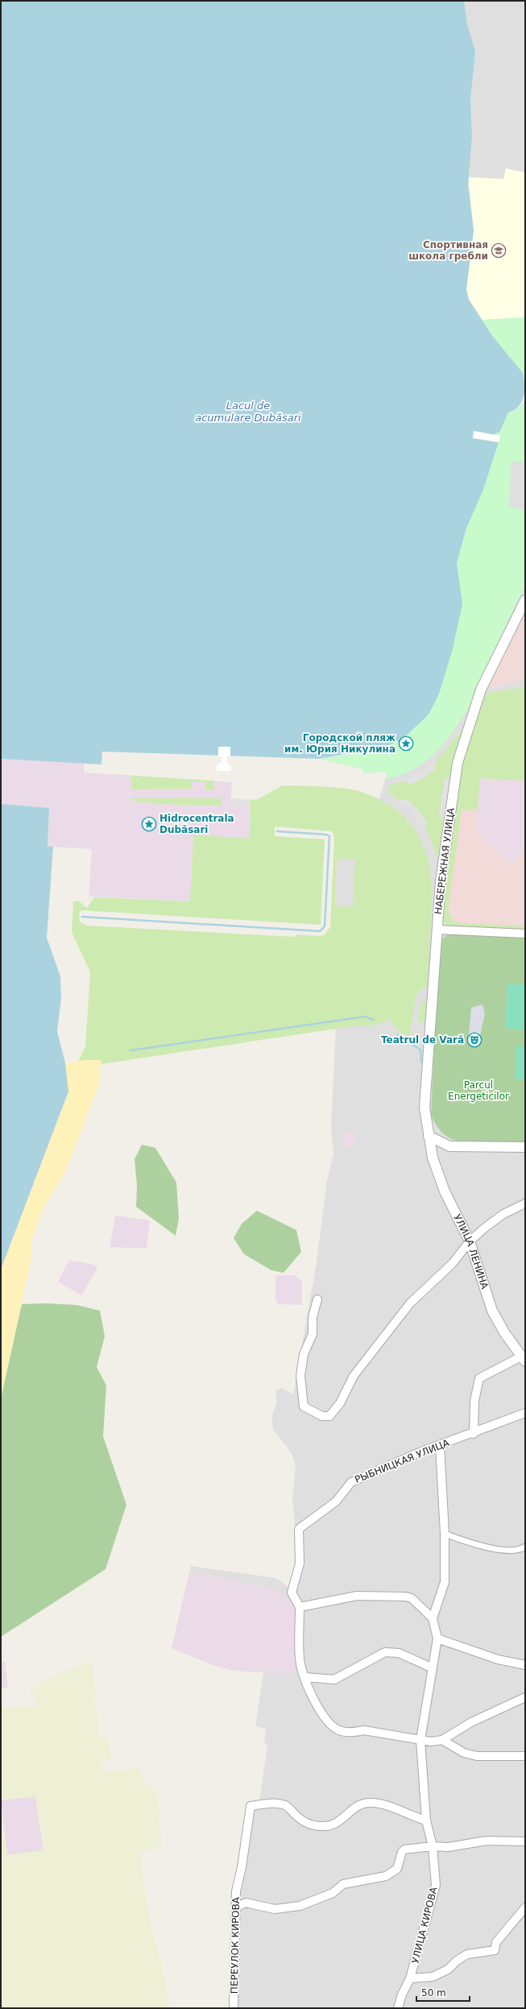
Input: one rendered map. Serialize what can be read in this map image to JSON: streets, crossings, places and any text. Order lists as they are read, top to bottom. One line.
{"streets":{"street":["НАБЕРЕЖНАЯ УЛИЦА","УЛИЦА ЛЕНИНА","РЫБНИЦКАЯ УЛИЦА","УЛИЦА КИРОВА","ПЕРЕУЛОК КИРОВА"]},"crossings":[["НАБЕРЕЖНАЯ УЛИЦА","УЛИЦА ЛЕНИНА"],["УЛИЦА КИРОВА","ПЕРЕУЛОК КИРОВА"]],"water":["Lacul de acumulare Dubăsari"],"parks":["Parcul Energeticilor"],"places":{"school or university":["Спортивная школа гребли"],"place":["Городской пляж им. Юрия Никулина","Hidrocentrala Dubăsari"],"theatre":["Teatrul de Vară"]},"scale_bar":"50 m"}
